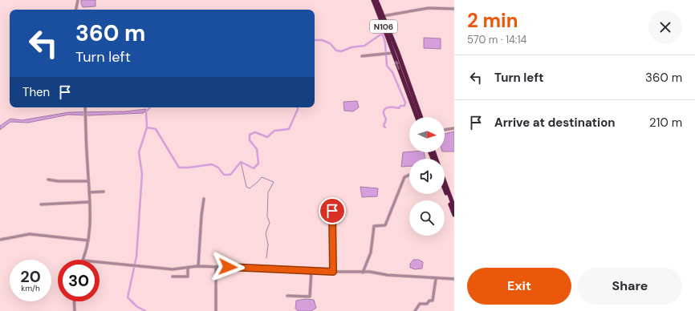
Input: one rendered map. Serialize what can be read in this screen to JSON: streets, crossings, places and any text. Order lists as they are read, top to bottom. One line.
{"streets":{"highway":["N106"]},"north":"right","page":{"heading":["2 min","570 m · 14:14"],"turn":["360 m","Turn left"],"list":[{"name":"Turn left","value":"360 m"},{"name":"Arrive at destination","value":"210 m"}],"then":"Then","speed":"20 km/h","limit":"30","buttons":["Exit","Share"]}}
